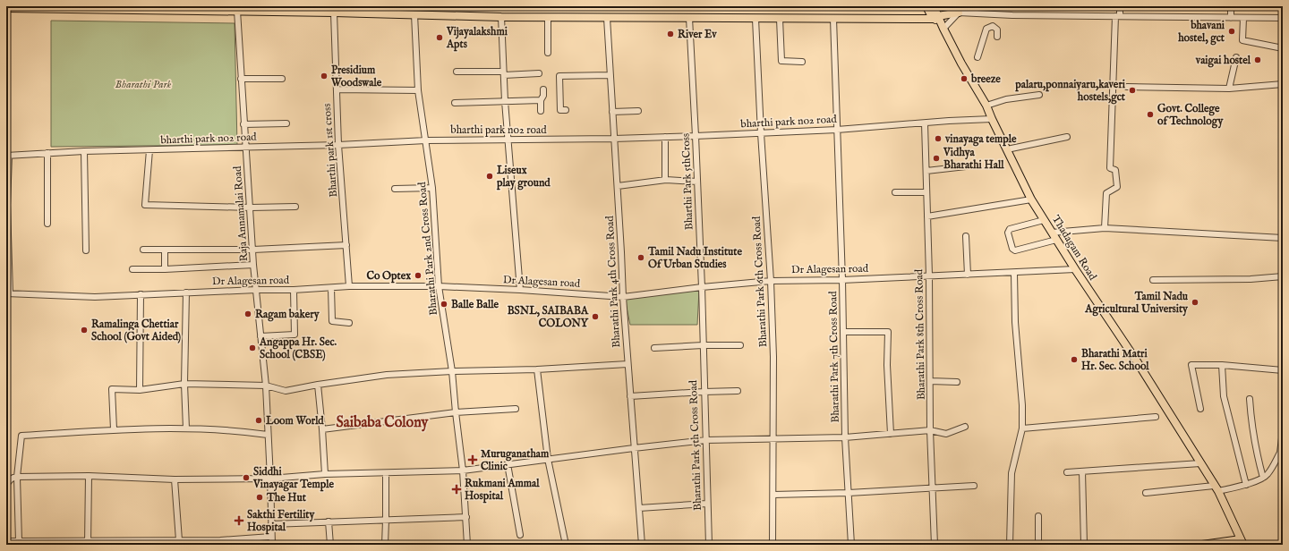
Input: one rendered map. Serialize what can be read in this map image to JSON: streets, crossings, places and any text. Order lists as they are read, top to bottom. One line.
{"streets":{"main road":["Thadagam Road"],"street":["bharthi park no2 road","Bharthi park 1st cross","Bharthi Park 5thCross","Raja Annamalai Road","Bharathi Park 2nd Cross Road","Dr Alagesan road","Bharathi Park 4th Cross Road","Bharathi Park 6th Cross Road","Bharathi Park 8th Cross Road","Bharathi Park 7th Cross Road","Bharathi Park 5th Cross Road"]},"crossings":[["bharthi park no2 road","Bharthi park 1st cross"],["bharthi park no2 road","Bharthi Park 5thCross"],["bharthi park no2 road","Raja Annamalai Road"],["bharthi park no2 road","Thadagam Road"],["bharthi park no2 road","Bharathi Park 2nd Cross Road"],["bharthi park no2 road","Bharathi Park 4th Cross Road"],["bharthi park no2 road","Bharathi Park 6th Cross Road"],["bharthi park no2 road","Bharathi Park 8th Cross Road"],["bharthi park no2 road","Bharathi Park 7th Cross Road"],["Bharthi park 1st cross","Dr Alagesan road"],["Bharthi Park 5thCross","Dr Alagesan road"],["Bharthi Park 5thCross","Bharathi Park 5th Cross Road"],["Raja Annamalai Road","Dr Alagesan road"],["Thadagam Road","Dr Alagesan road"],["Bharathi Park 2nd Cross Road","Dr Alagesan road"],["Dr Alagesan road","Bharathi Park 4th Cross Road"],["Dr Alagesan road","Bharathi Park 6th Cross Road"],["Dr Alagesan road","Bharathi Park 8th Cross Road"],["Dr Alagesan road","Bharathi Park 7th Cross Road"]],"districts":["Saibaba Colony"],"parks":["Bharathi Park"],"places":{"other":["bhavani hostel, gct","River Ev","Vijayalakshmi Apts","vaigai hostel","Presidium Woodswale","breeze","palaru,ponnaiyaru,kaveri hostels,gct","Govt. College of Technology","vinayaga temple","Vidhya Bharathi Hall","Liseux play ground","Tamil Nadu Institute Of Urban Studies","Co Optex","Tamil Nadu Agricultural University","Balle Balle","Ragam bakery","BSNL, SAIBABA COLONY","Ramalinga Chettiar School (Govt Aided)","Angappa Hr. Sec. School (CBSE)","Bharathi Matri Hr. Sec. School","Loom World","Siddhi Vinayagar Temple","The Hut"],"health":["Muruganatham Clinic","Rukmani Ammal Hospital","Sakthi Fertility Hospital"]}}
